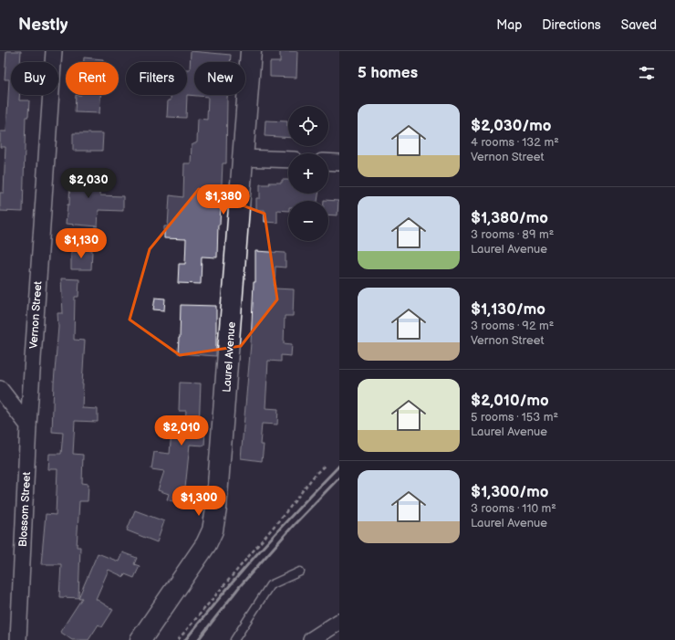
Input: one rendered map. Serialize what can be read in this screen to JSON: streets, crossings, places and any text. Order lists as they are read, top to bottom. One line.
{"streets":{"main road":["Laurel Avenue"],"street":["Vernon Street","Blossom Street"]},"crossings":[["Vernon Street","Blossom Street"]],"page":{"header":"Nestly","nav":["Map","Directions","Saved"],"heading":"5 homes","chip":["Buy","Rent","Filters","New"],"list":[{"name":"$2,030/mo","note":"4 rooms · 132 m² · Vernon Street"},{"name":"$1,380/mo","note":"3 rooms · 89 m² · Laurel Avenue"},{"name":"$1,130/mo","note":"3 rooms · 92 m² · Vernon Street"},{"name":"$2,010/mo","note":"5 rooms · 153 m² · Laurel Avenue"},{"name":"$1,300/mo","note":"3 rooms · 110 m² · Laurel Avenue"}],"map_buttons":["+","−"],"price":["$2,030","$1,380","$1,130","$2,010","$1,300"]}}
